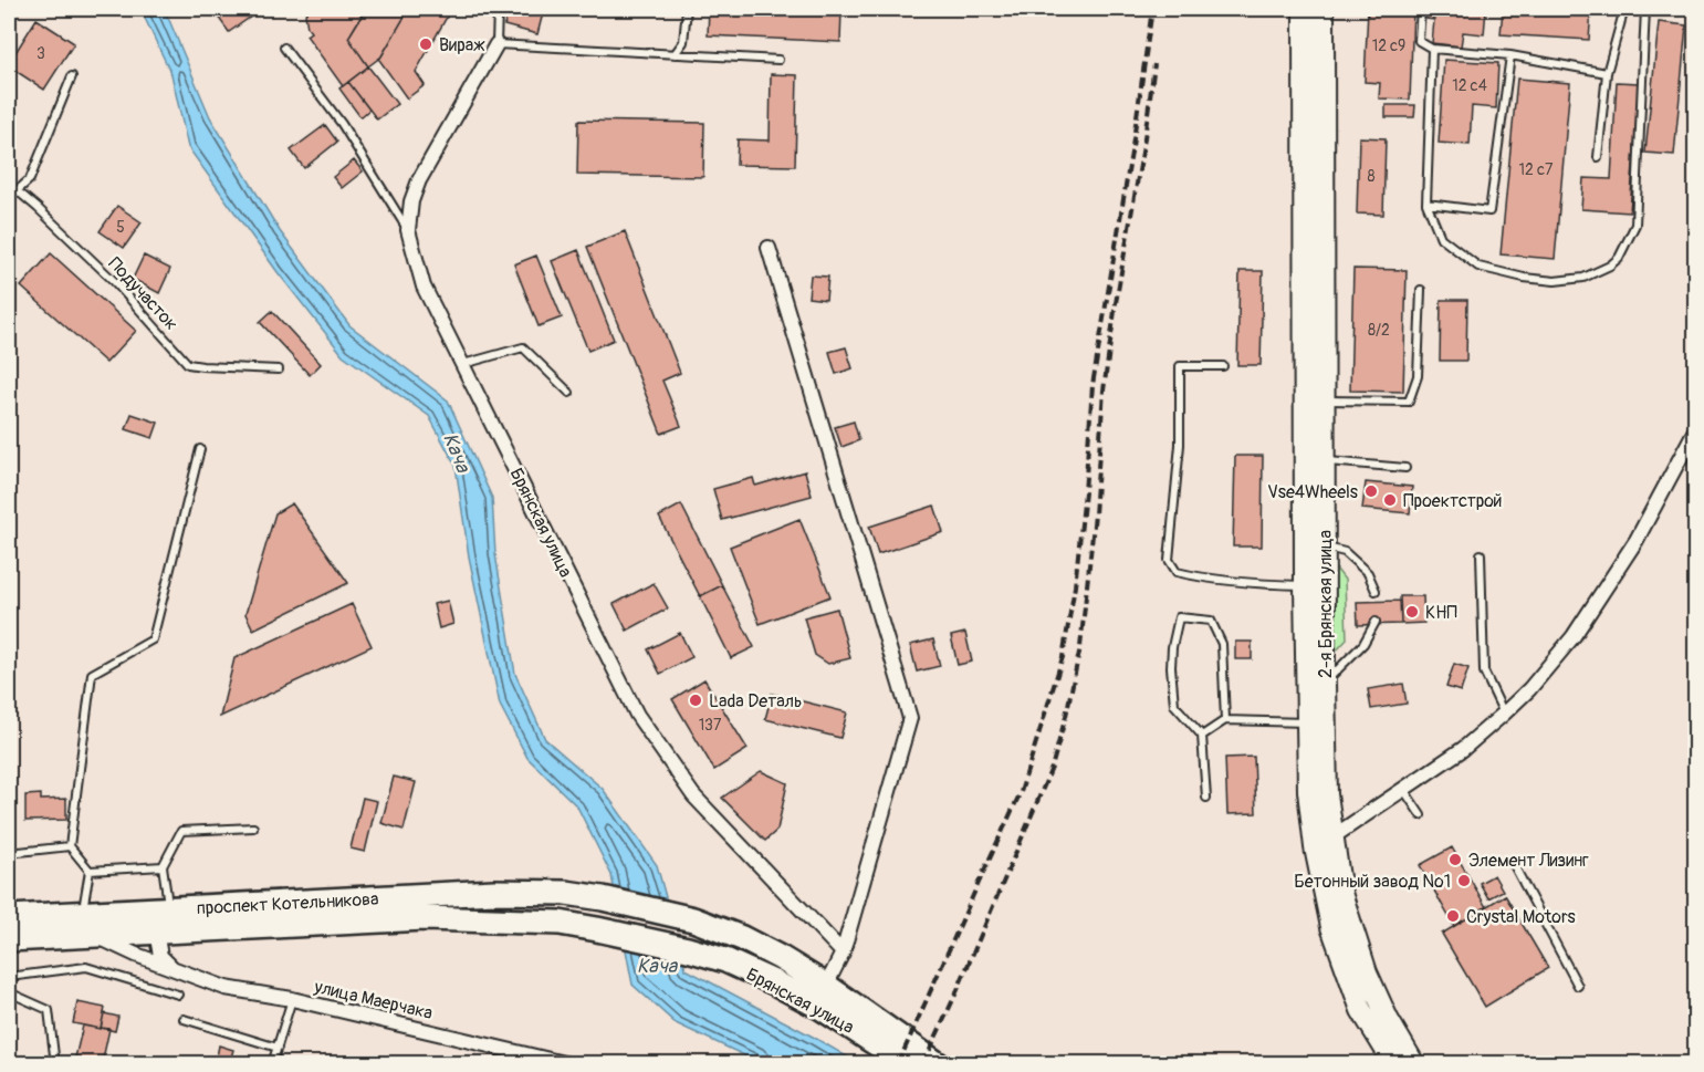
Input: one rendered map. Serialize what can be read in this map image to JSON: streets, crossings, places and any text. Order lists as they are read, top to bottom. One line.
{"streets":{"highway":["Брянская улица","проспект Котельникова"],"main road":["2-я Брянская улица"],"street":["улица Маерчака"],"lane":["Подучасток"]},"crossings":[["Брянская улица","проспект Котельникова"],["проспект Котельникова","улица Маерчака"]],"water":["Кача"],"places":["Вираж","Vse4Wheels","Проектстрой","КНП","Lada Dеталь","Элемент Лизинг","Бетонный завод №1","Crystal Motors"],"house_numbers":["12 с9","3","12 с4","12 с7","8","5","8/2","137"]}
